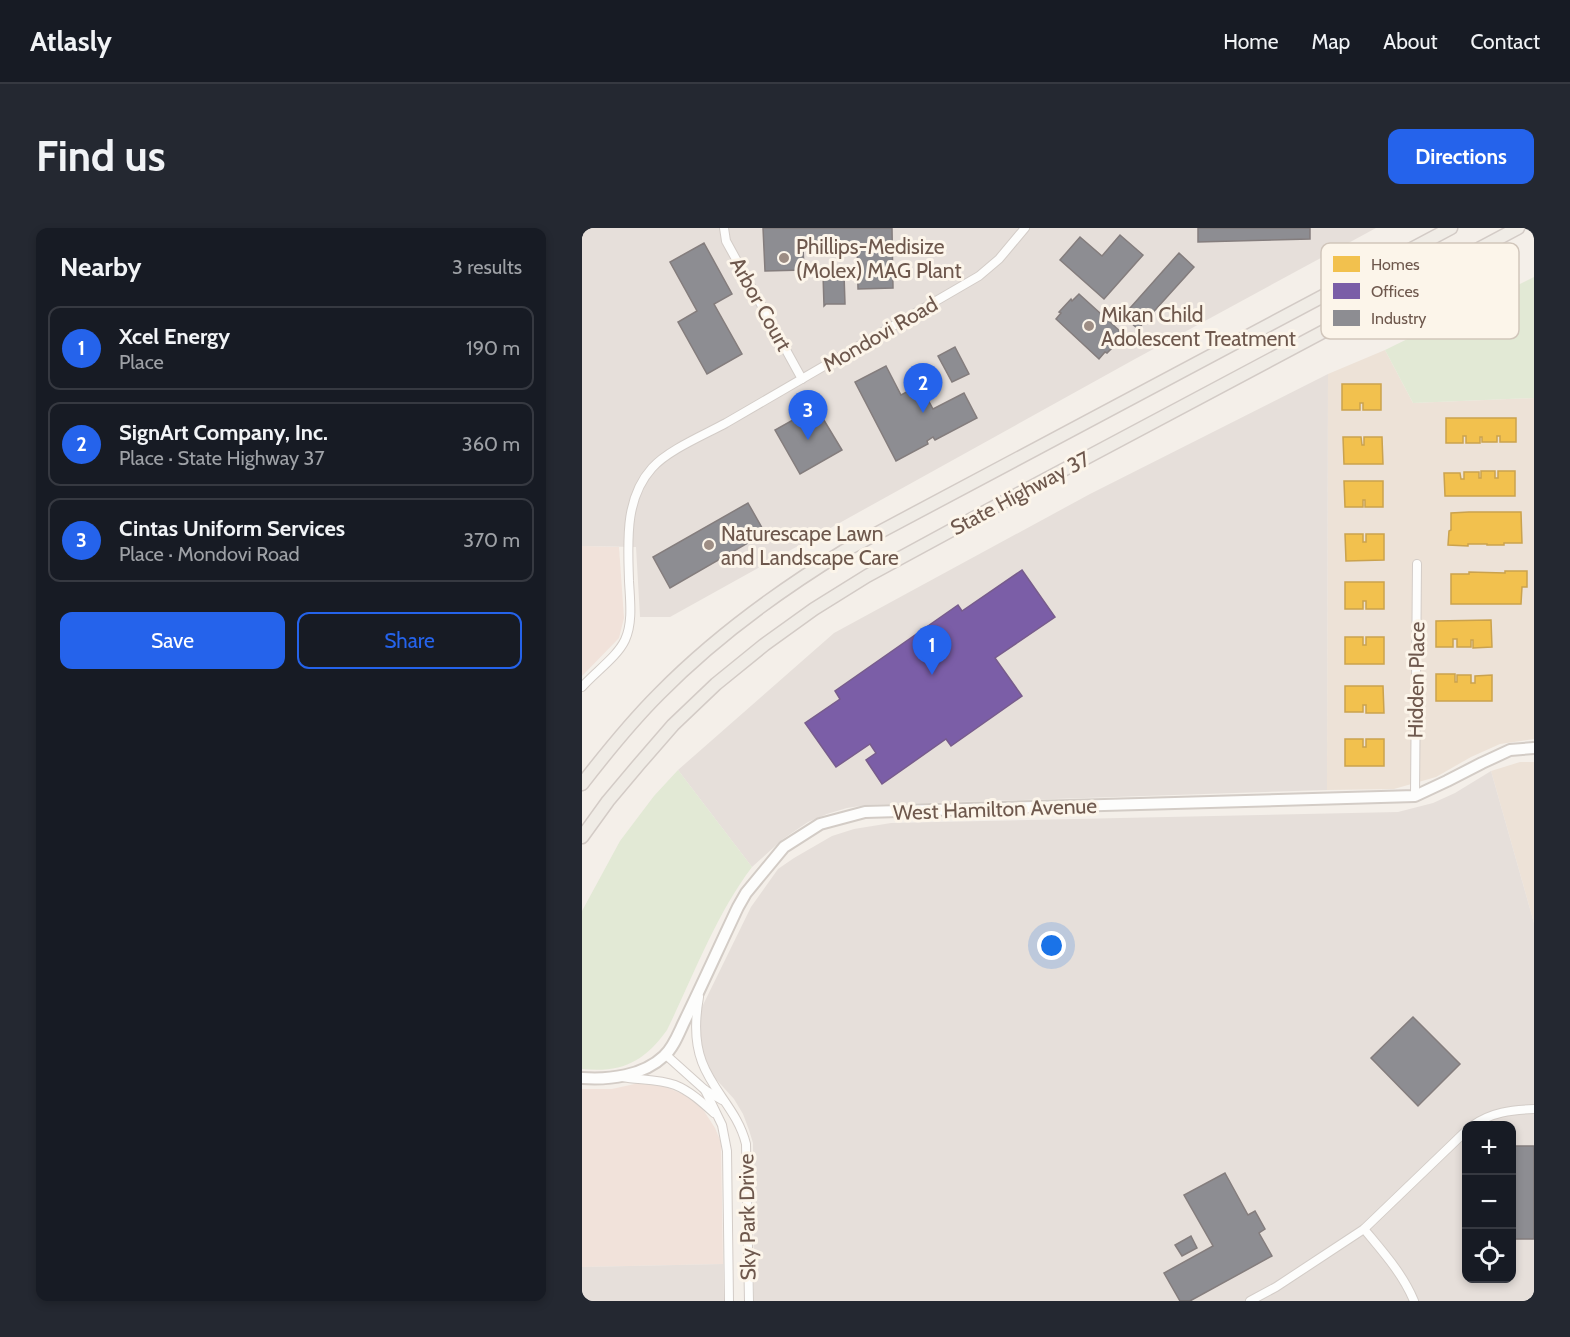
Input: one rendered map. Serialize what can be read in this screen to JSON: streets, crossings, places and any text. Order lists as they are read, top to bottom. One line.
{"streets":{"main road":["State Highway 37"],"street":["Arbor Court","Mondovi Road","Hidden Place","West Hamilton Avenue","Sky Park Drive"]},"crossings":[["Arbor Court","Mondovi Road"],["Hidden Place","West Hamilton Avenue"],["West Hamilton Avenue","Sky Park Drive"]],"places":["Phillips-Medisize (Molex) MAG Plant","Mikan Child Adolescent Treatment","Naturescape Lawn and Landscape Care"],"legend":["Homes","Offices","Industry"],"page":{"header":"Atlasly","nav":["Home","Map","About","Contact"],"buttons":["Directions",["Save","Share"]],"title":"Find us","heading":["Nearby","3 results"],"list":[{"mark":"1","name":"Xcel Energy","note":"Place","value":"190 m"},{"mark":"2","name":"SignArt Company, Inc.","note":"Place · State Highway 37","value":"360 m"},{"mark":"3","name":"Cintas Uniform Services","note":"Place · Mondovi Road","value":"370 m"}],"pins":["2","3","1"],"map_buttons":["+","−"]}}
